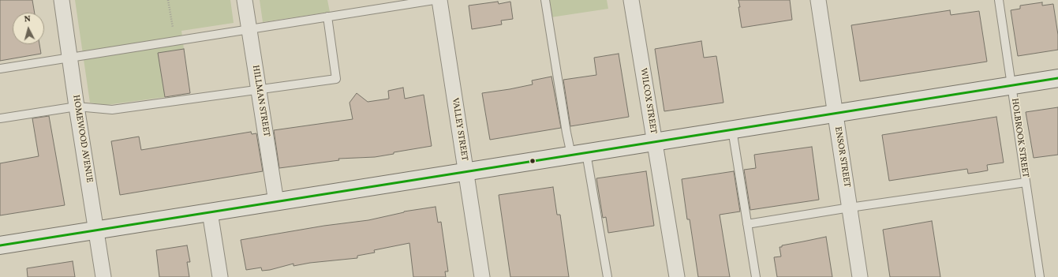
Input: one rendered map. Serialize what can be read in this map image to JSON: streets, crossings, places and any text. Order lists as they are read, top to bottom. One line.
{"streets":{"street":["HILLMAN STREET","WILCOX STREET","VALLEY STREET","HOMEWOOD AVENUE","ENSOR STREET"],"lane":["HOLBROOK STREET"]},"north":"top"}
